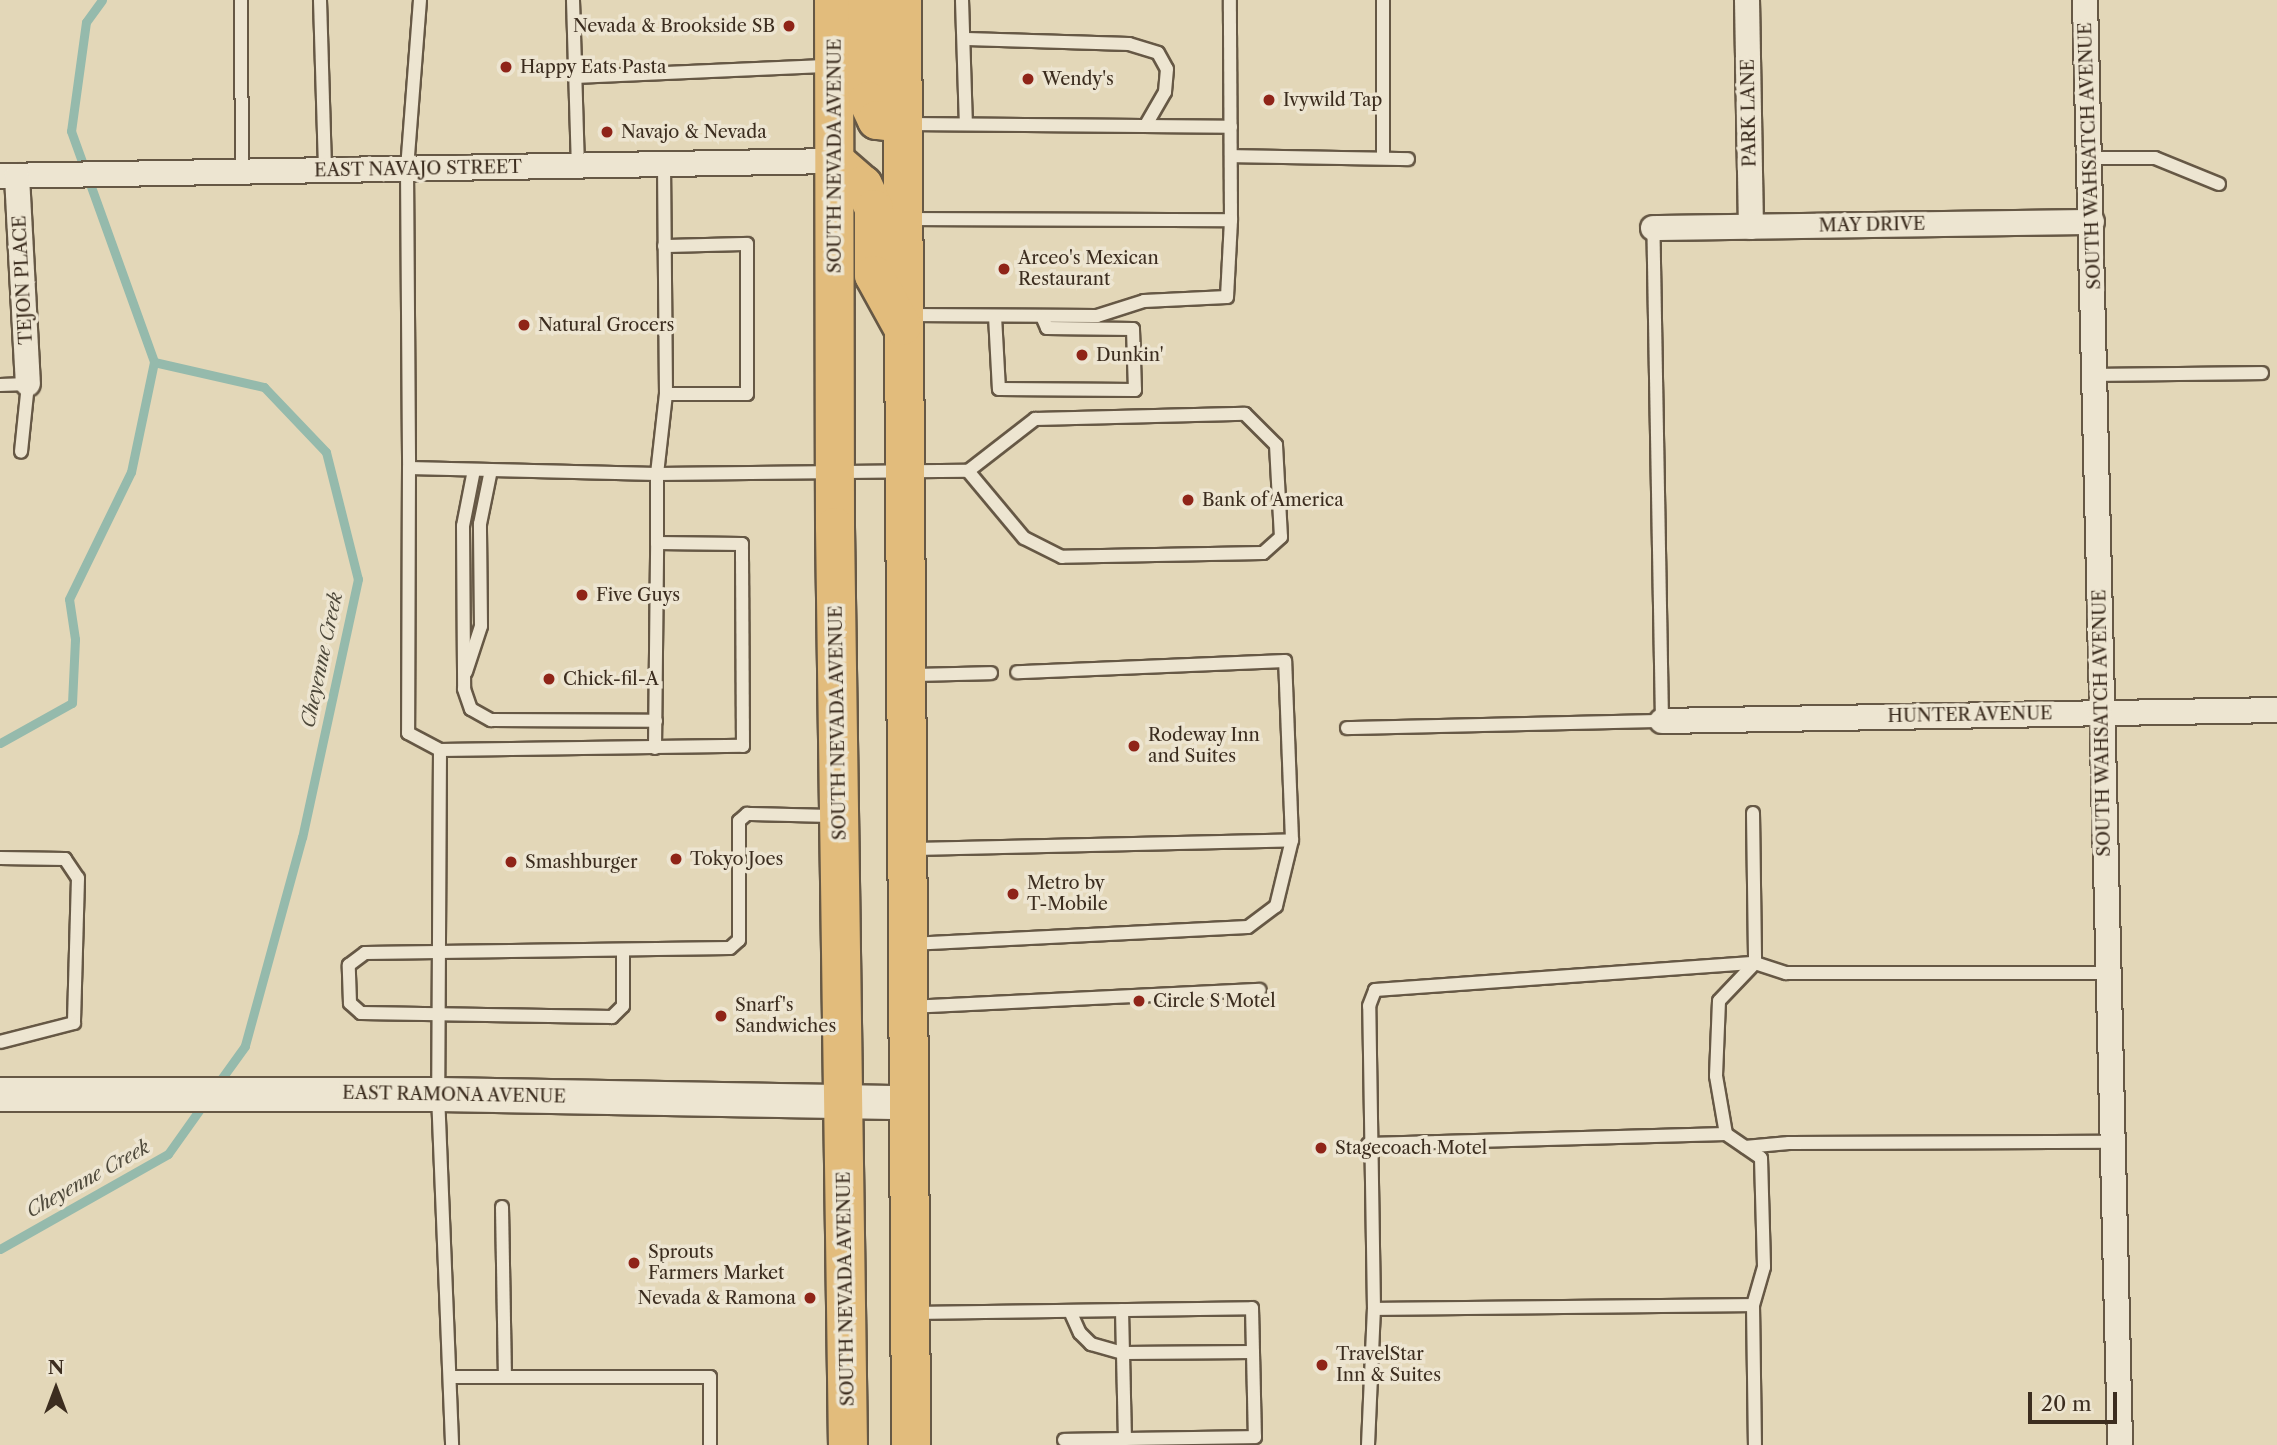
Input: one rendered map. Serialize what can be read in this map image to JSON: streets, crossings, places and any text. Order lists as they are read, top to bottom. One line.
{"streets":{"highway":["SOUTH NEVADA AVENUE"],"main road":["EAST RAMONA AVENUE"],"street":["PARK LANE","SOUTH WAHSATCH AVENUE","EAST NAVAJO STREET","MAY DRIVE","TEJON PLACE","HUNTER AVENUE"]},"crossings":[["PARK LANE","MAY DRIVE"],["SOUTH NEVADA AVENUE","EAST NAVAJO STREET"],["SOUTH NEVADA AVENUE","EAST RAMONA AVENUE"],["SOUTH WAHSATCH AVENUE","MAY DRIVE"],["SOUTH WAHSATCH AVENUE","HUNTER AVENUE"],["EAST NAVAJO STREET","TEJON PLACE"]],"water":["Cheyenne Creek"],"places":["Nevada & Brookside SB","Happy Eats Pasta","Wendy's","Ivywild Tap","Navajo & Nevada","Arceo's Mexican Restaurant","Natural Grocers","Dunkin'","Bank of America","Five Guys","Chick-fil-A","Rodeway Inn and Suites","Tokyo Joes","Smashburger","Metro by T-Mobile","Circle S Motel","Snarf's Sandwiches","Stagecoach Motel","Sprouts Farmers Market","Nevada & Ramona","TravelStar Inn & Suites"],"scale_bar":"20 m","north":"top"}
